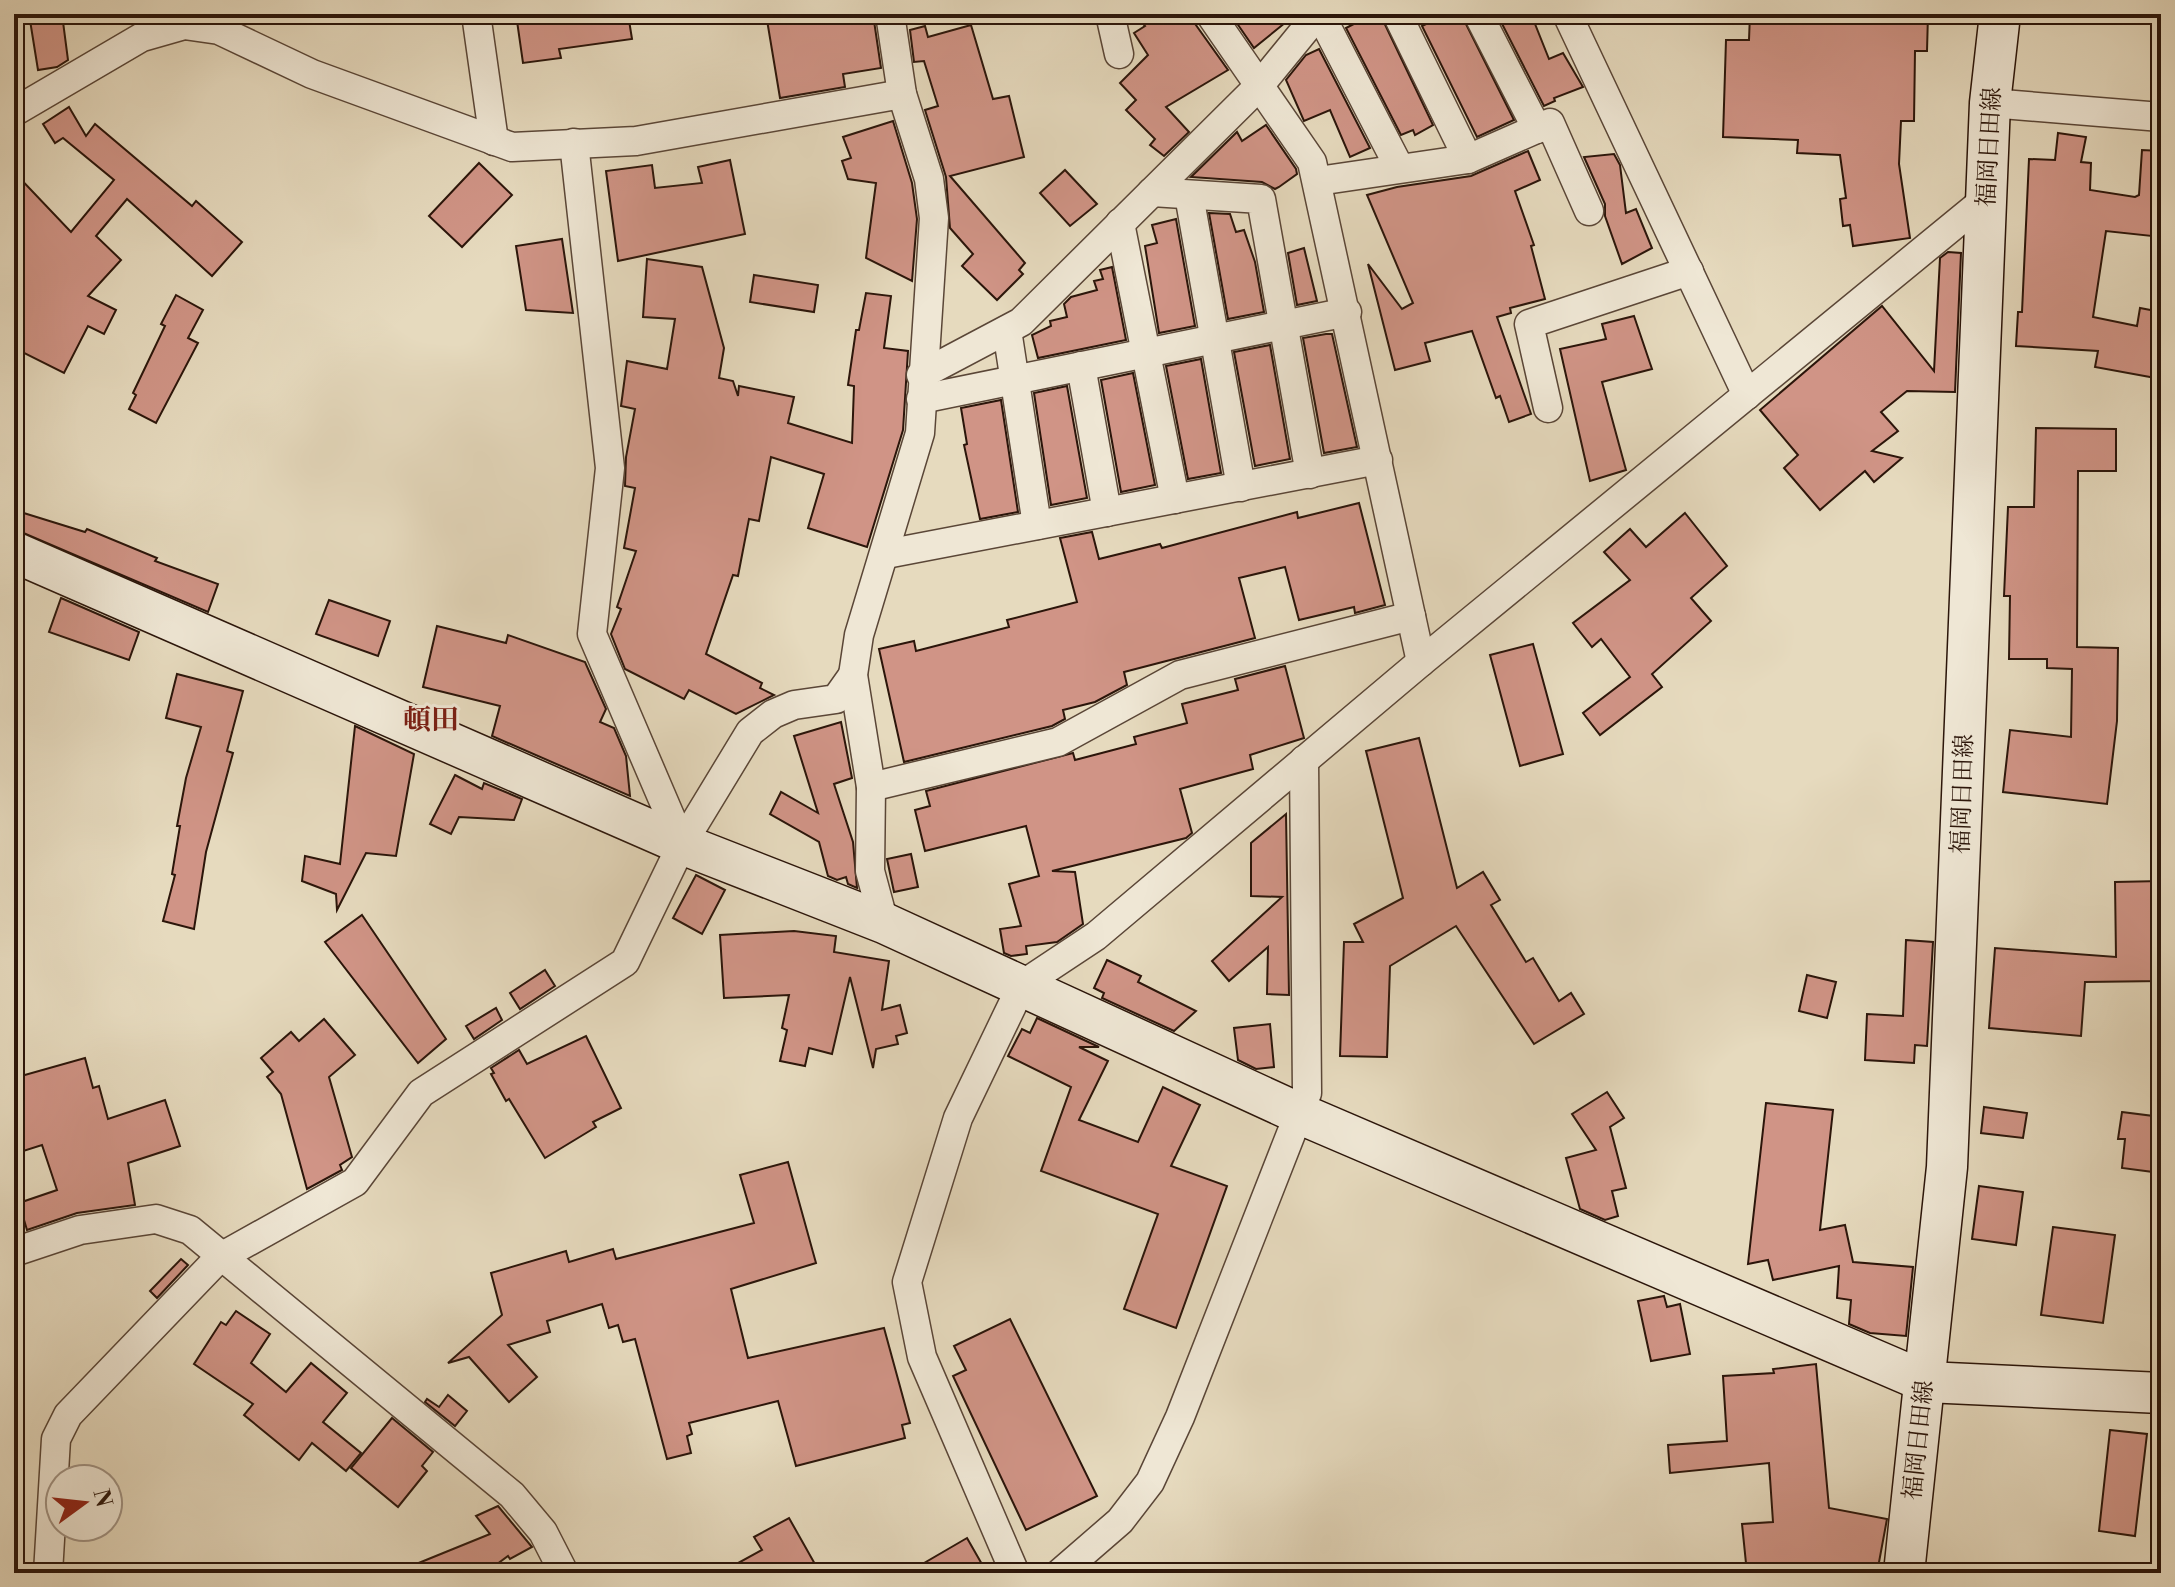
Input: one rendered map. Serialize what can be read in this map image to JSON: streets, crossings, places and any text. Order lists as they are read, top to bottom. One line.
{"streets":{"street":["福岡日田線"]},"districts":["頓田"],"north":"right"}
